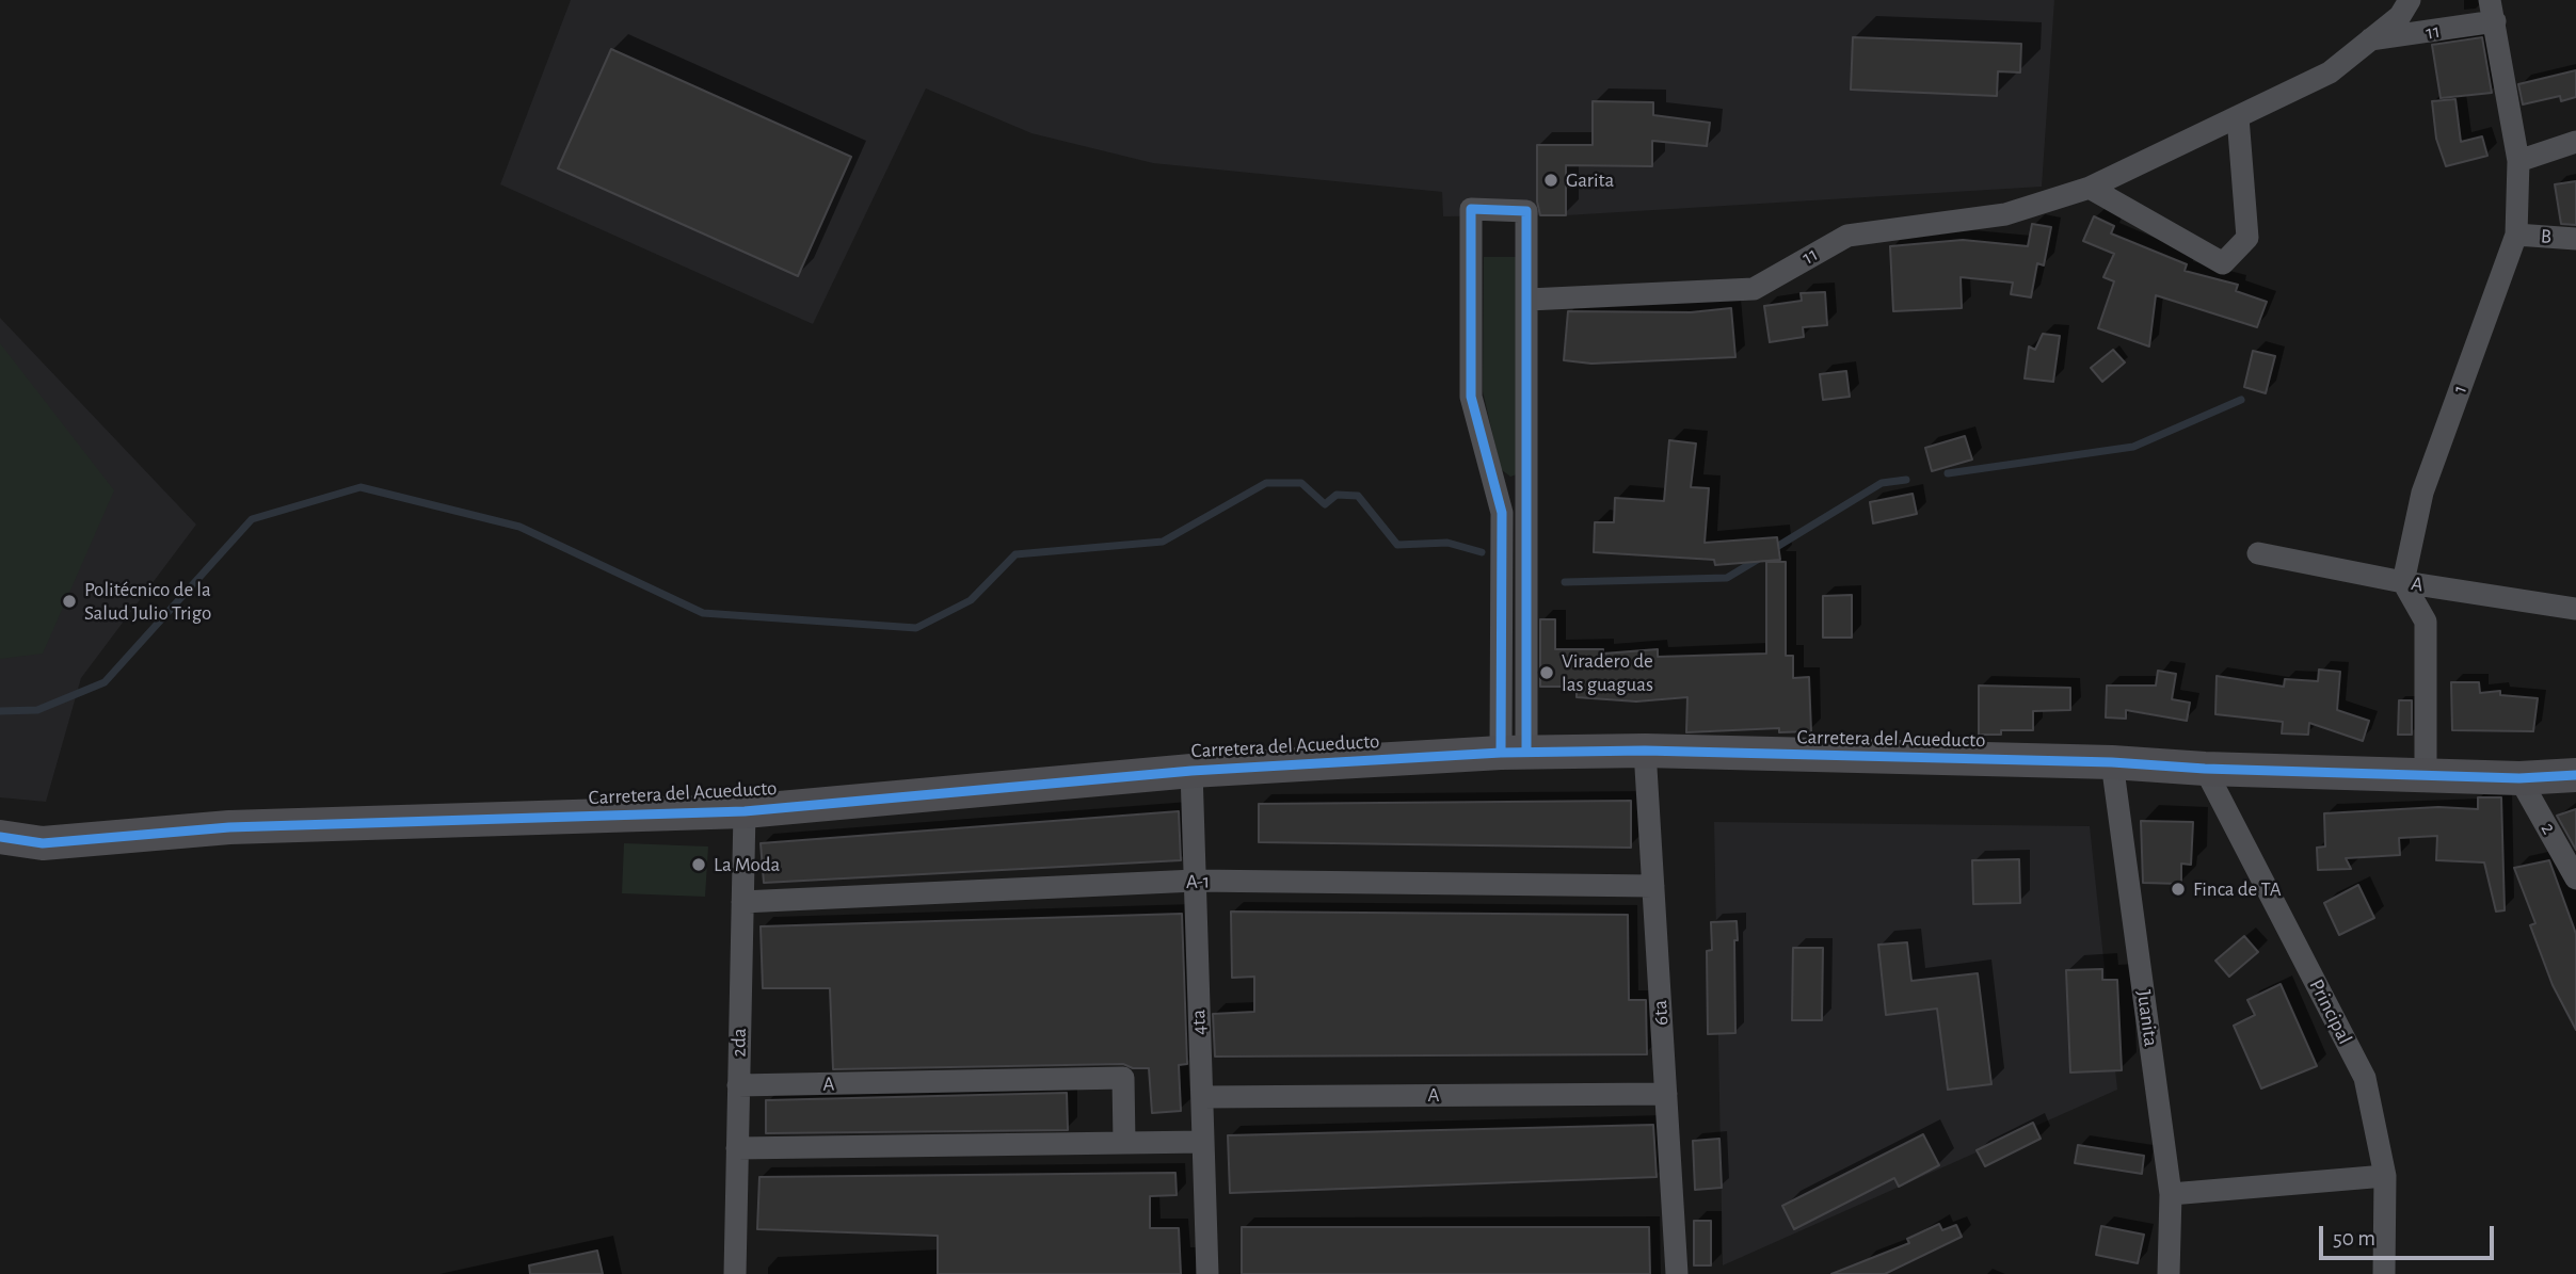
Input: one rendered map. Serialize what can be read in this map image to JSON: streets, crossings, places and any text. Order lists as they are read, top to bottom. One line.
{"streets":{"street":["11","B","1","A","Carretera del Acueducto","2","A-1","Principal","6ta","Juanita","4ta","2da"]},"crossings":[["11","1"],["B","1"],["1","A"],["A","6ta"],["A","4ta"],["A","2da"],["Carretera del Acueducto","2"],["Carretera del Acueducto","Principal"],["Carretera del Acueducto","6ta"],["Carretera del Acueducto","Juanita"],["Carretera del Acueducto","4ta"],["Carretera del Acueducto","2da"],["A-1","6ta"],["A-1","4ta"],["A-1","2da"]],"places":["Garita","Politécnico de la Salud Julio Trigo","Viradero de las guaguas","La Moda","Finca de TA"],"scale_bar":"50 m"}
